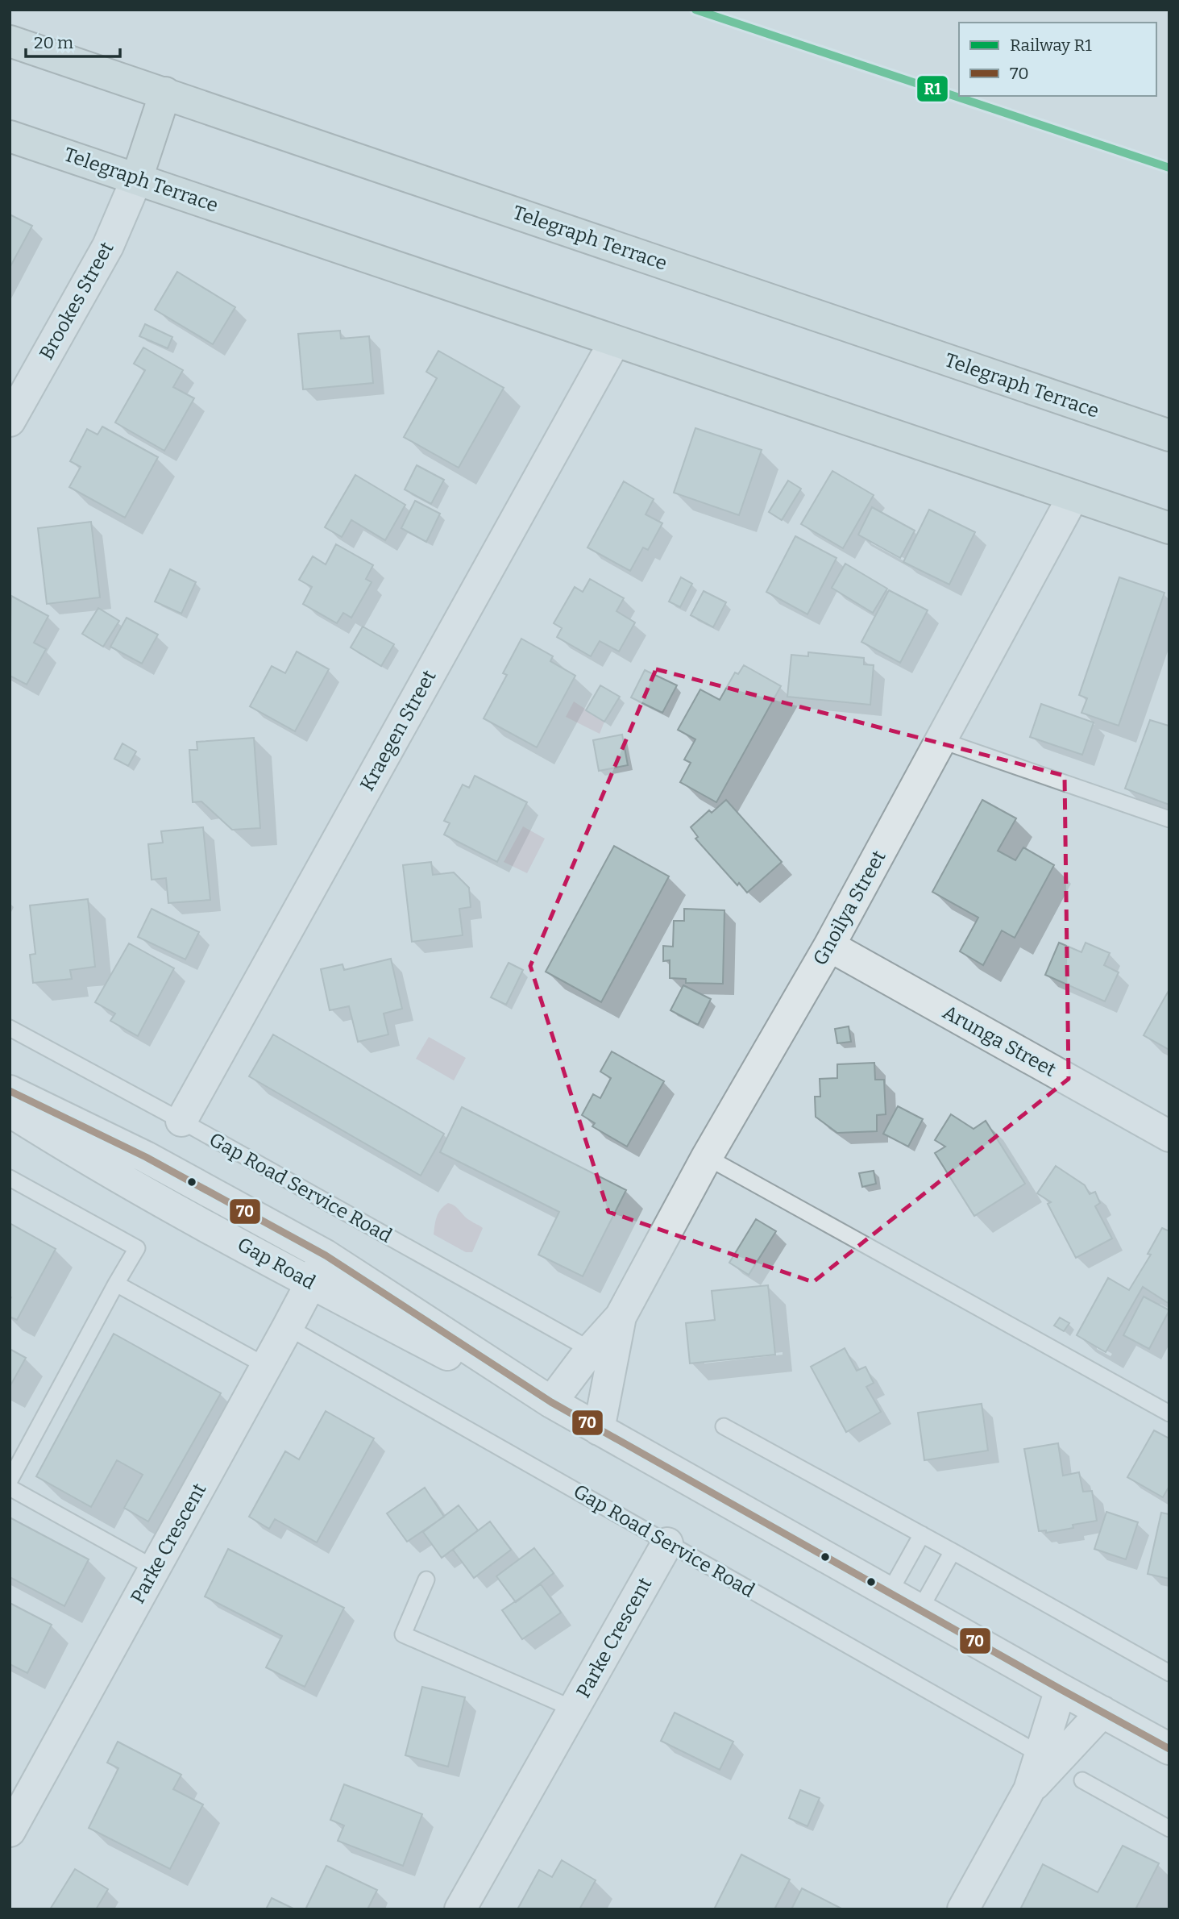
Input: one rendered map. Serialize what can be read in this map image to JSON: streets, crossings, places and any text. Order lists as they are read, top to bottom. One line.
{"streets":{"highway":["Telegraph Terrace"],"street":["Brookes Street","Kraegen Street","Gnoilya Street","Arunga Street","Gap Road","Parke Crescent"],"lane":["Gap Road Service Road"]},"crossings":[["Telegraph Terrace","Brookes Street"],["Telegraph Terrace","Kraegen Street"],["Telegraph Terrace","Gnoilya Street"],["Kraegen Street","Gap Road Service Road"],["Gnoilya Street","Arunga Street"],["Gnoilya Street","Gap Road Service Road"],["Gnoilya Street","Gap Road"],["Gap Road Service Road","Parke Crescent"],["Gap Road","Parke Crescent"]],"lines":["rail line R1","transit line 70"],"legend":["Railway R1","70"],"scale_bar":"20 m"}
